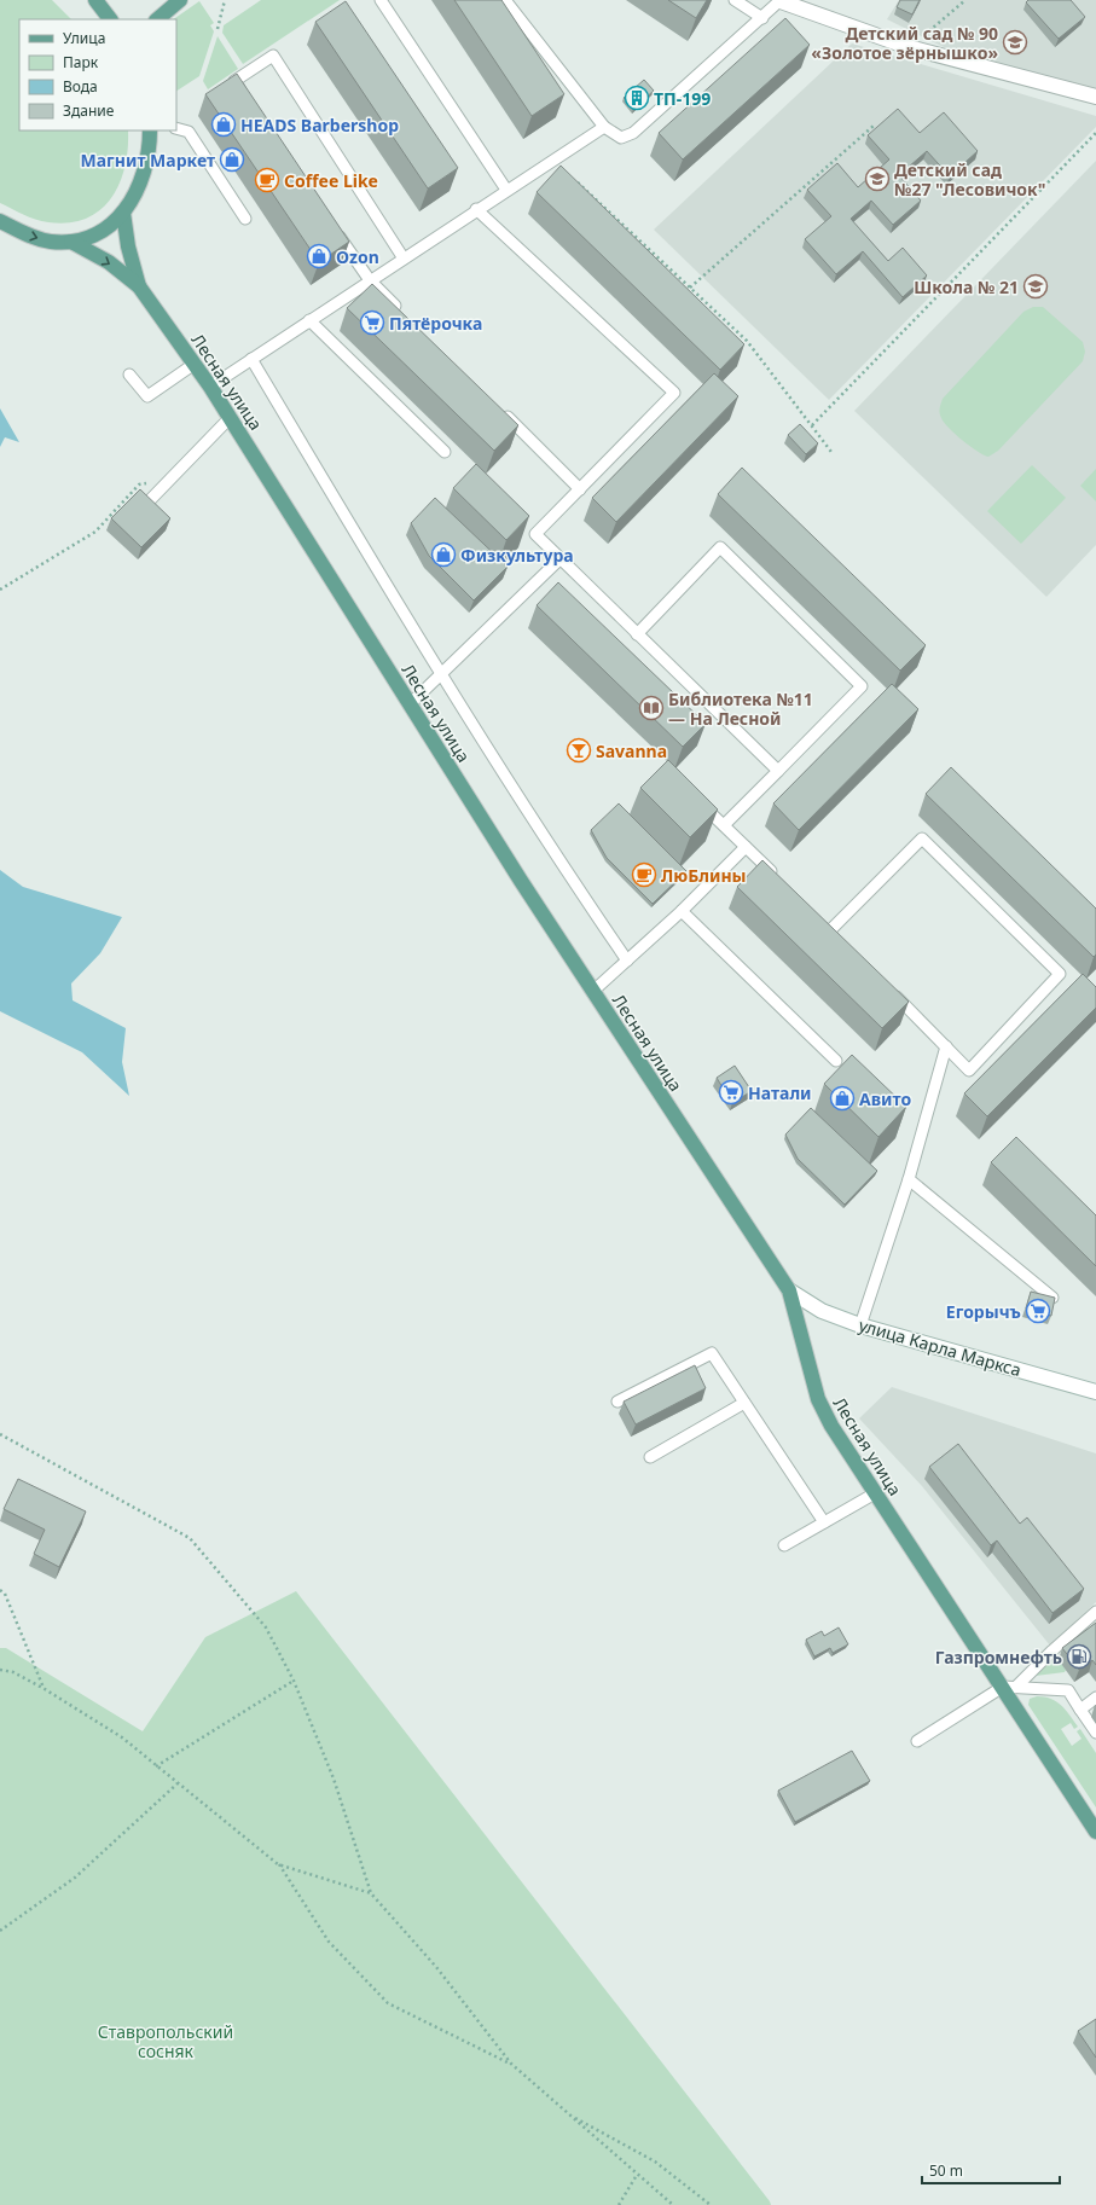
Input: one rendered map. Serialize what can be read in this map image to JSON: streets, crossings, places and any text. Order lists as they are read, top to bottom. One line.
{"streets":{"main road":["Лесная улица"],"street":["улица Карла Маркса"]},"crossings":[["Лесная улица","улица Карла Маркса"]],"parks":["Ставропольский сосняк"],"places":{"school or university":["Детский сад № 90 «Золотое зёрнышко»","Детский сад №27 \"Лесовичок\"","Школа № 21"],"building":["ТП-199"],"shop":["HEADS Barbershop","Магнит Маркет","Ozon","Физкультура","Авито"],"cafe":["Coffee Like","ЛюБлины"],"supermarket":["Пятёрочка","Натали","Егорычъ"],"library":["Библиотека №11 — На Лесной"],"bar":["Savanna"],"fuel station":["Газпромнефть"]},"legend":["Улица","Парк","Вода","Здание"],"scale_bar":"50 m"}
